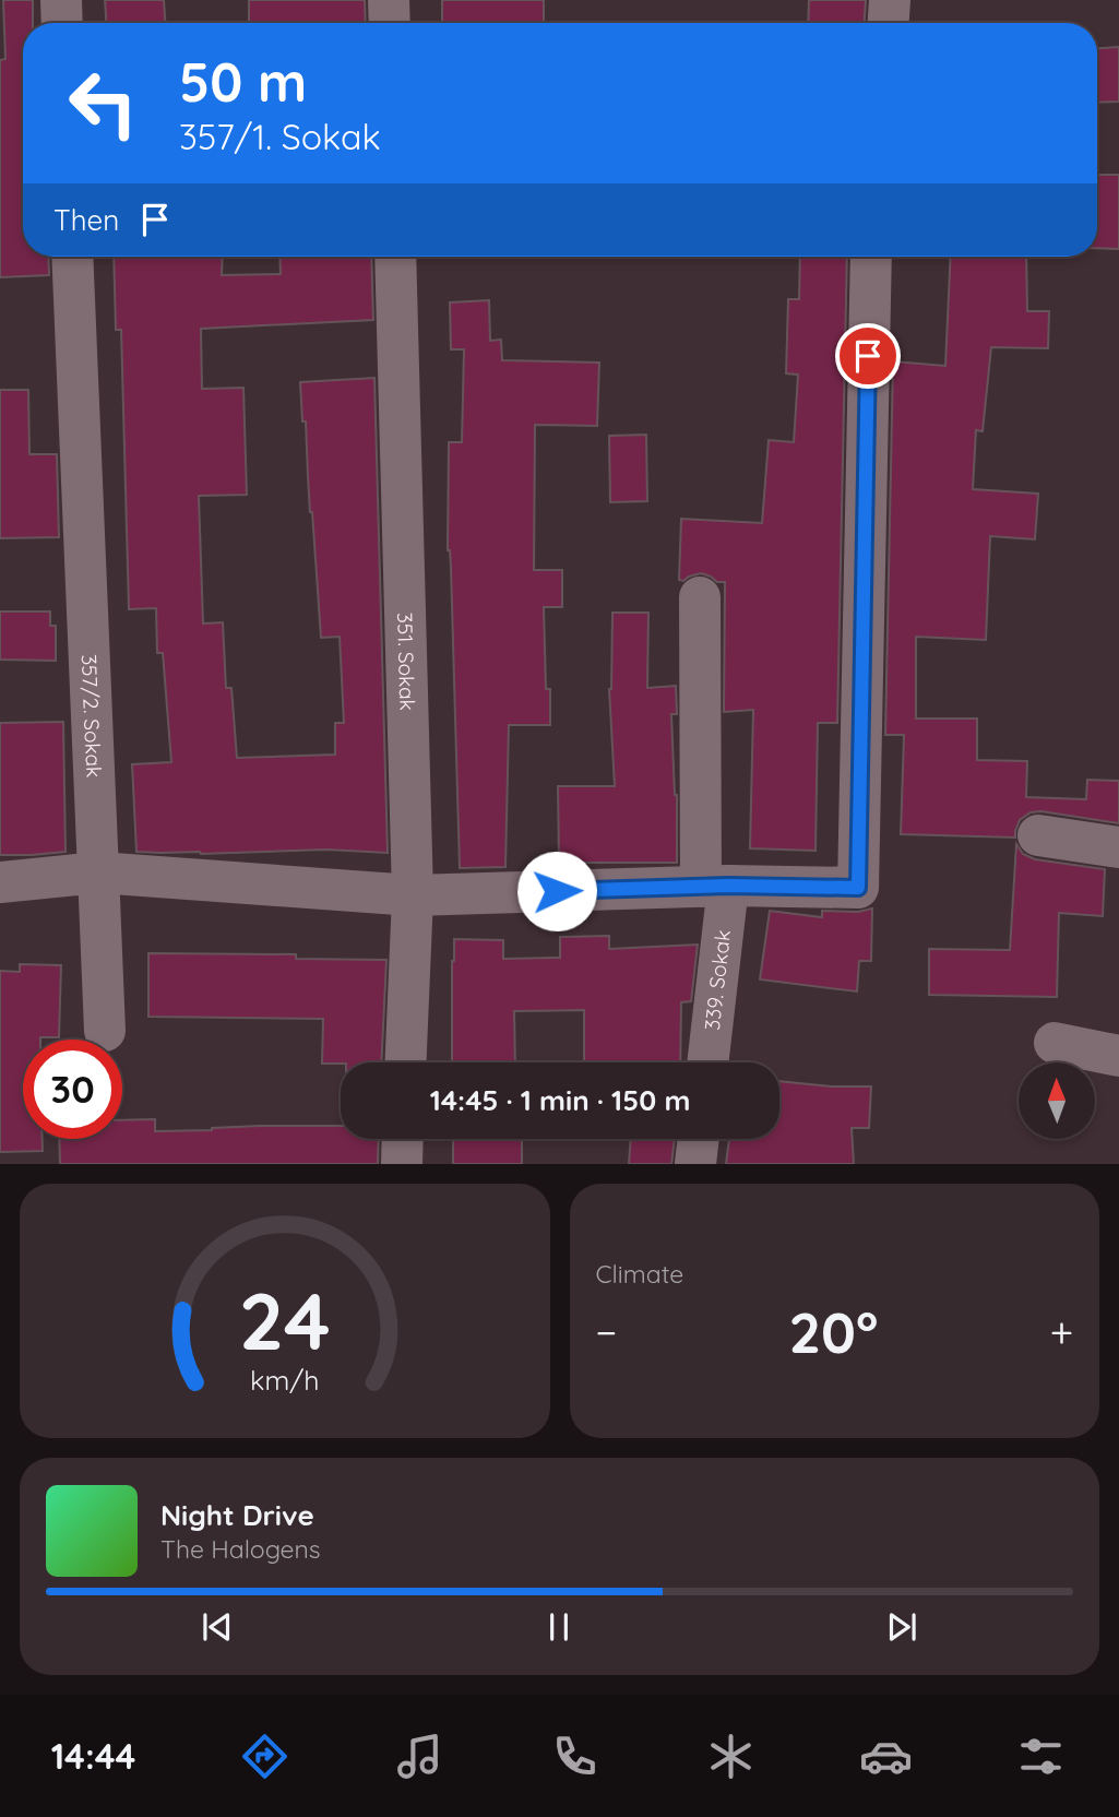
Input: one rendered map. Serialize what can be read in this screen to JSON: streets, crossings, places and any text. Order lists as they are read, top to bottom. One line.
{"streets":{"street":["351. Sokak","357/2. Sokak","339. Sokak"]},"north":"top","page":{"turn":["50 m","357/1. Sokak"],"then":"Then","limit":"30","trip":"14:45 · 1 min · 150 m","tile":"Climate","heat":["−","20°","+"],"song":["Night Drive","The Halogens"],"tabs":"14:44","gauge":["24","km/h"]}}
